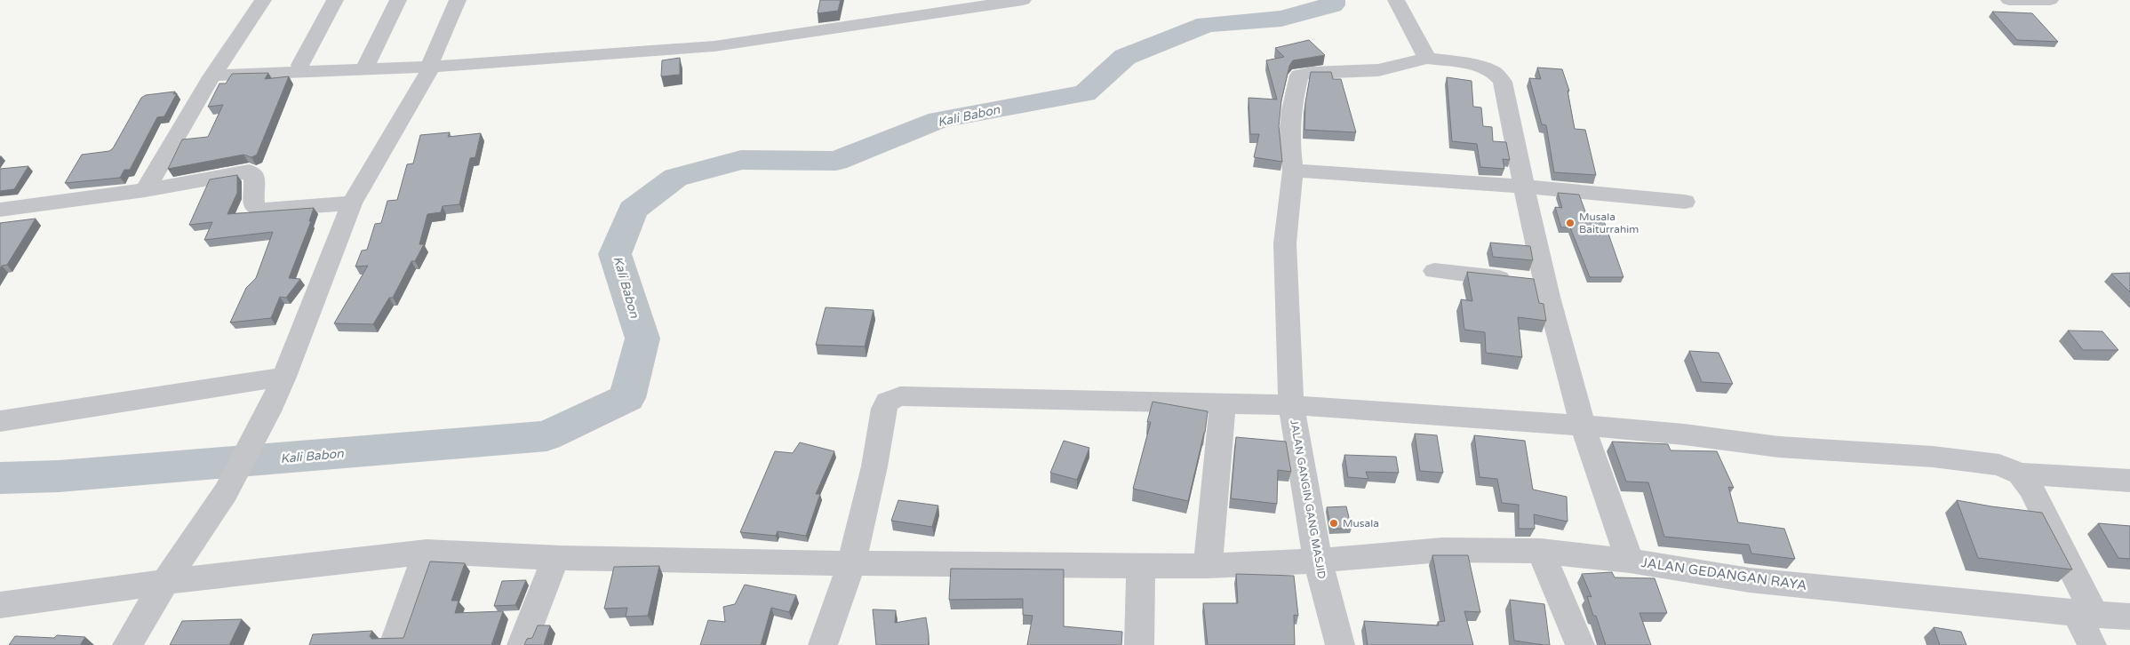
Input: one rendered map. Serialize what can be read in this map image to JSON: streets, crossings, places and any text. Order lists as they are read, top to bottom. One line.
{"streets":{"street":["JALAN GANGIN GANG MASJID","JALAN GEDANGAN RAYA"]},"crossings":[["JALAN GANGIN GANG MASJID","JALAN GEDANGAN RAYA"]],"water":["Kali Babon"],"places":["Musala Baiturrahim","Musala"]}
